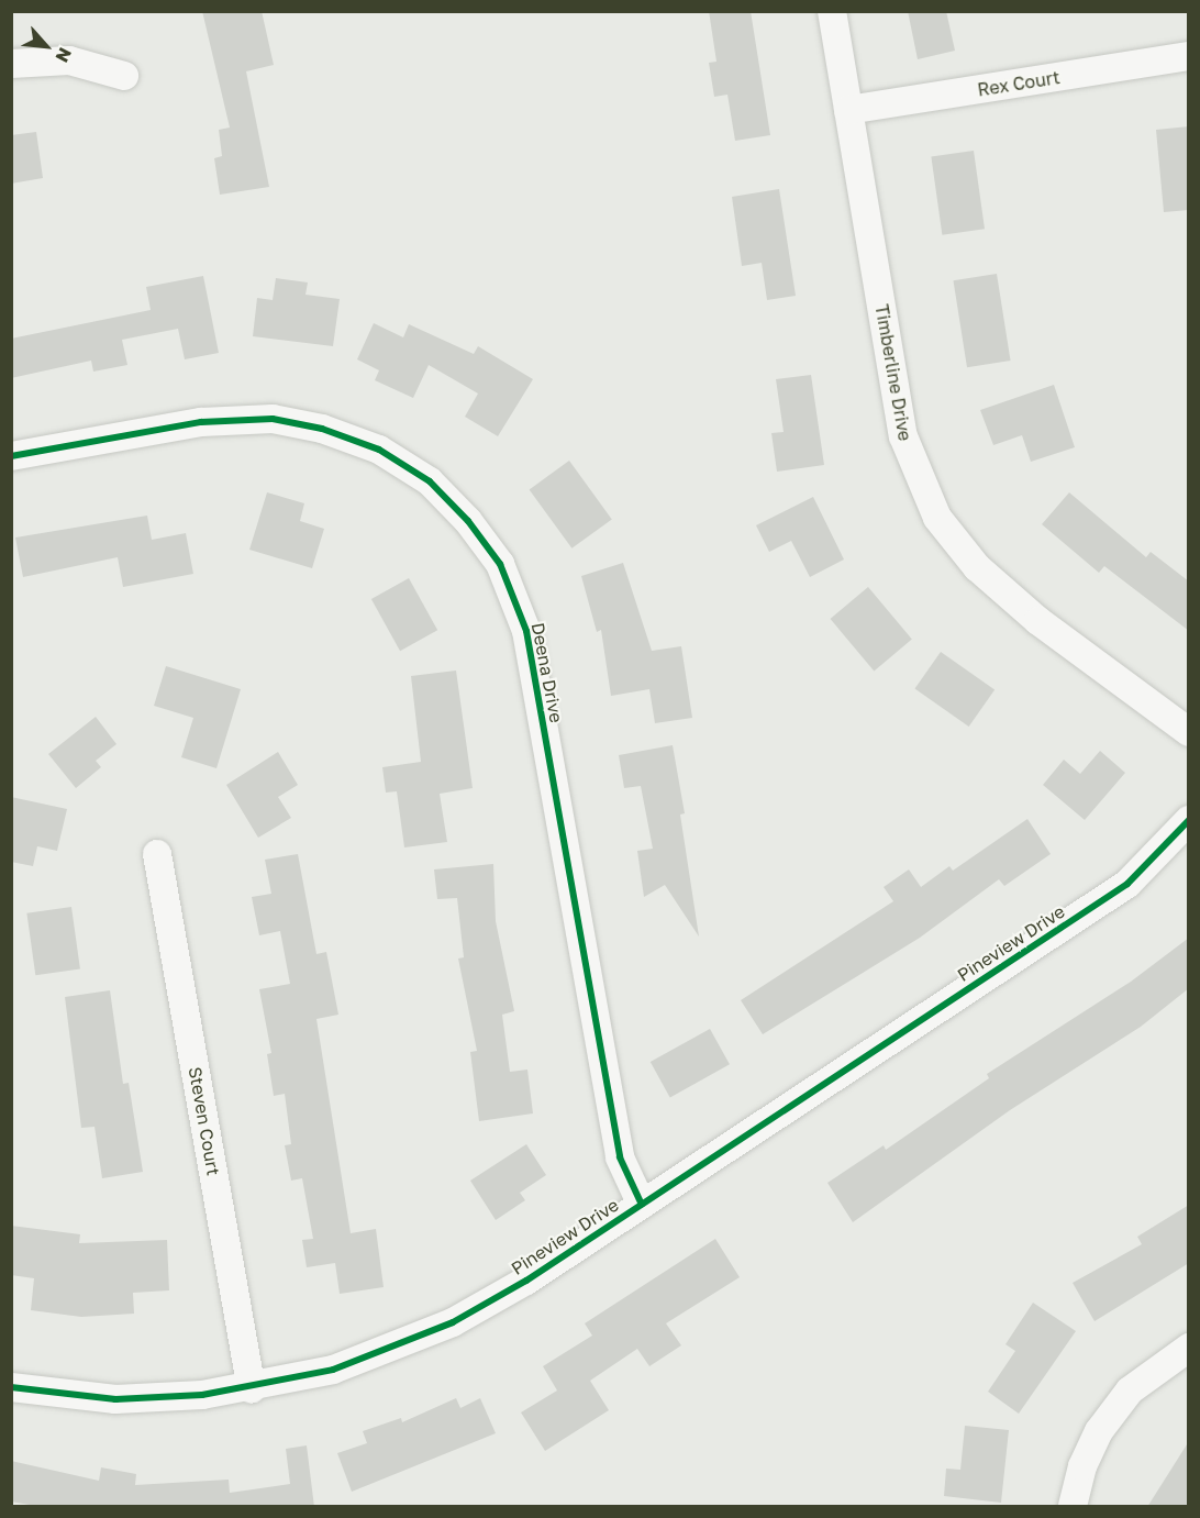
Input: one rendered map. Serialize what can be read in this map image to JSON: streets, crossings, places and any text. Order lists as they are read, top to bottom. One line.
{"streets":{"street":["Rex Court","Timberline Drive","Deena Drive","Pineview Drive","Steven Court"]},"crossings":[["Rex Court","Timberline Drive"],["Deena Drive","Pineview Drive"],["Pineview Drive","Steven Court"]],"north":"bottom right"}
